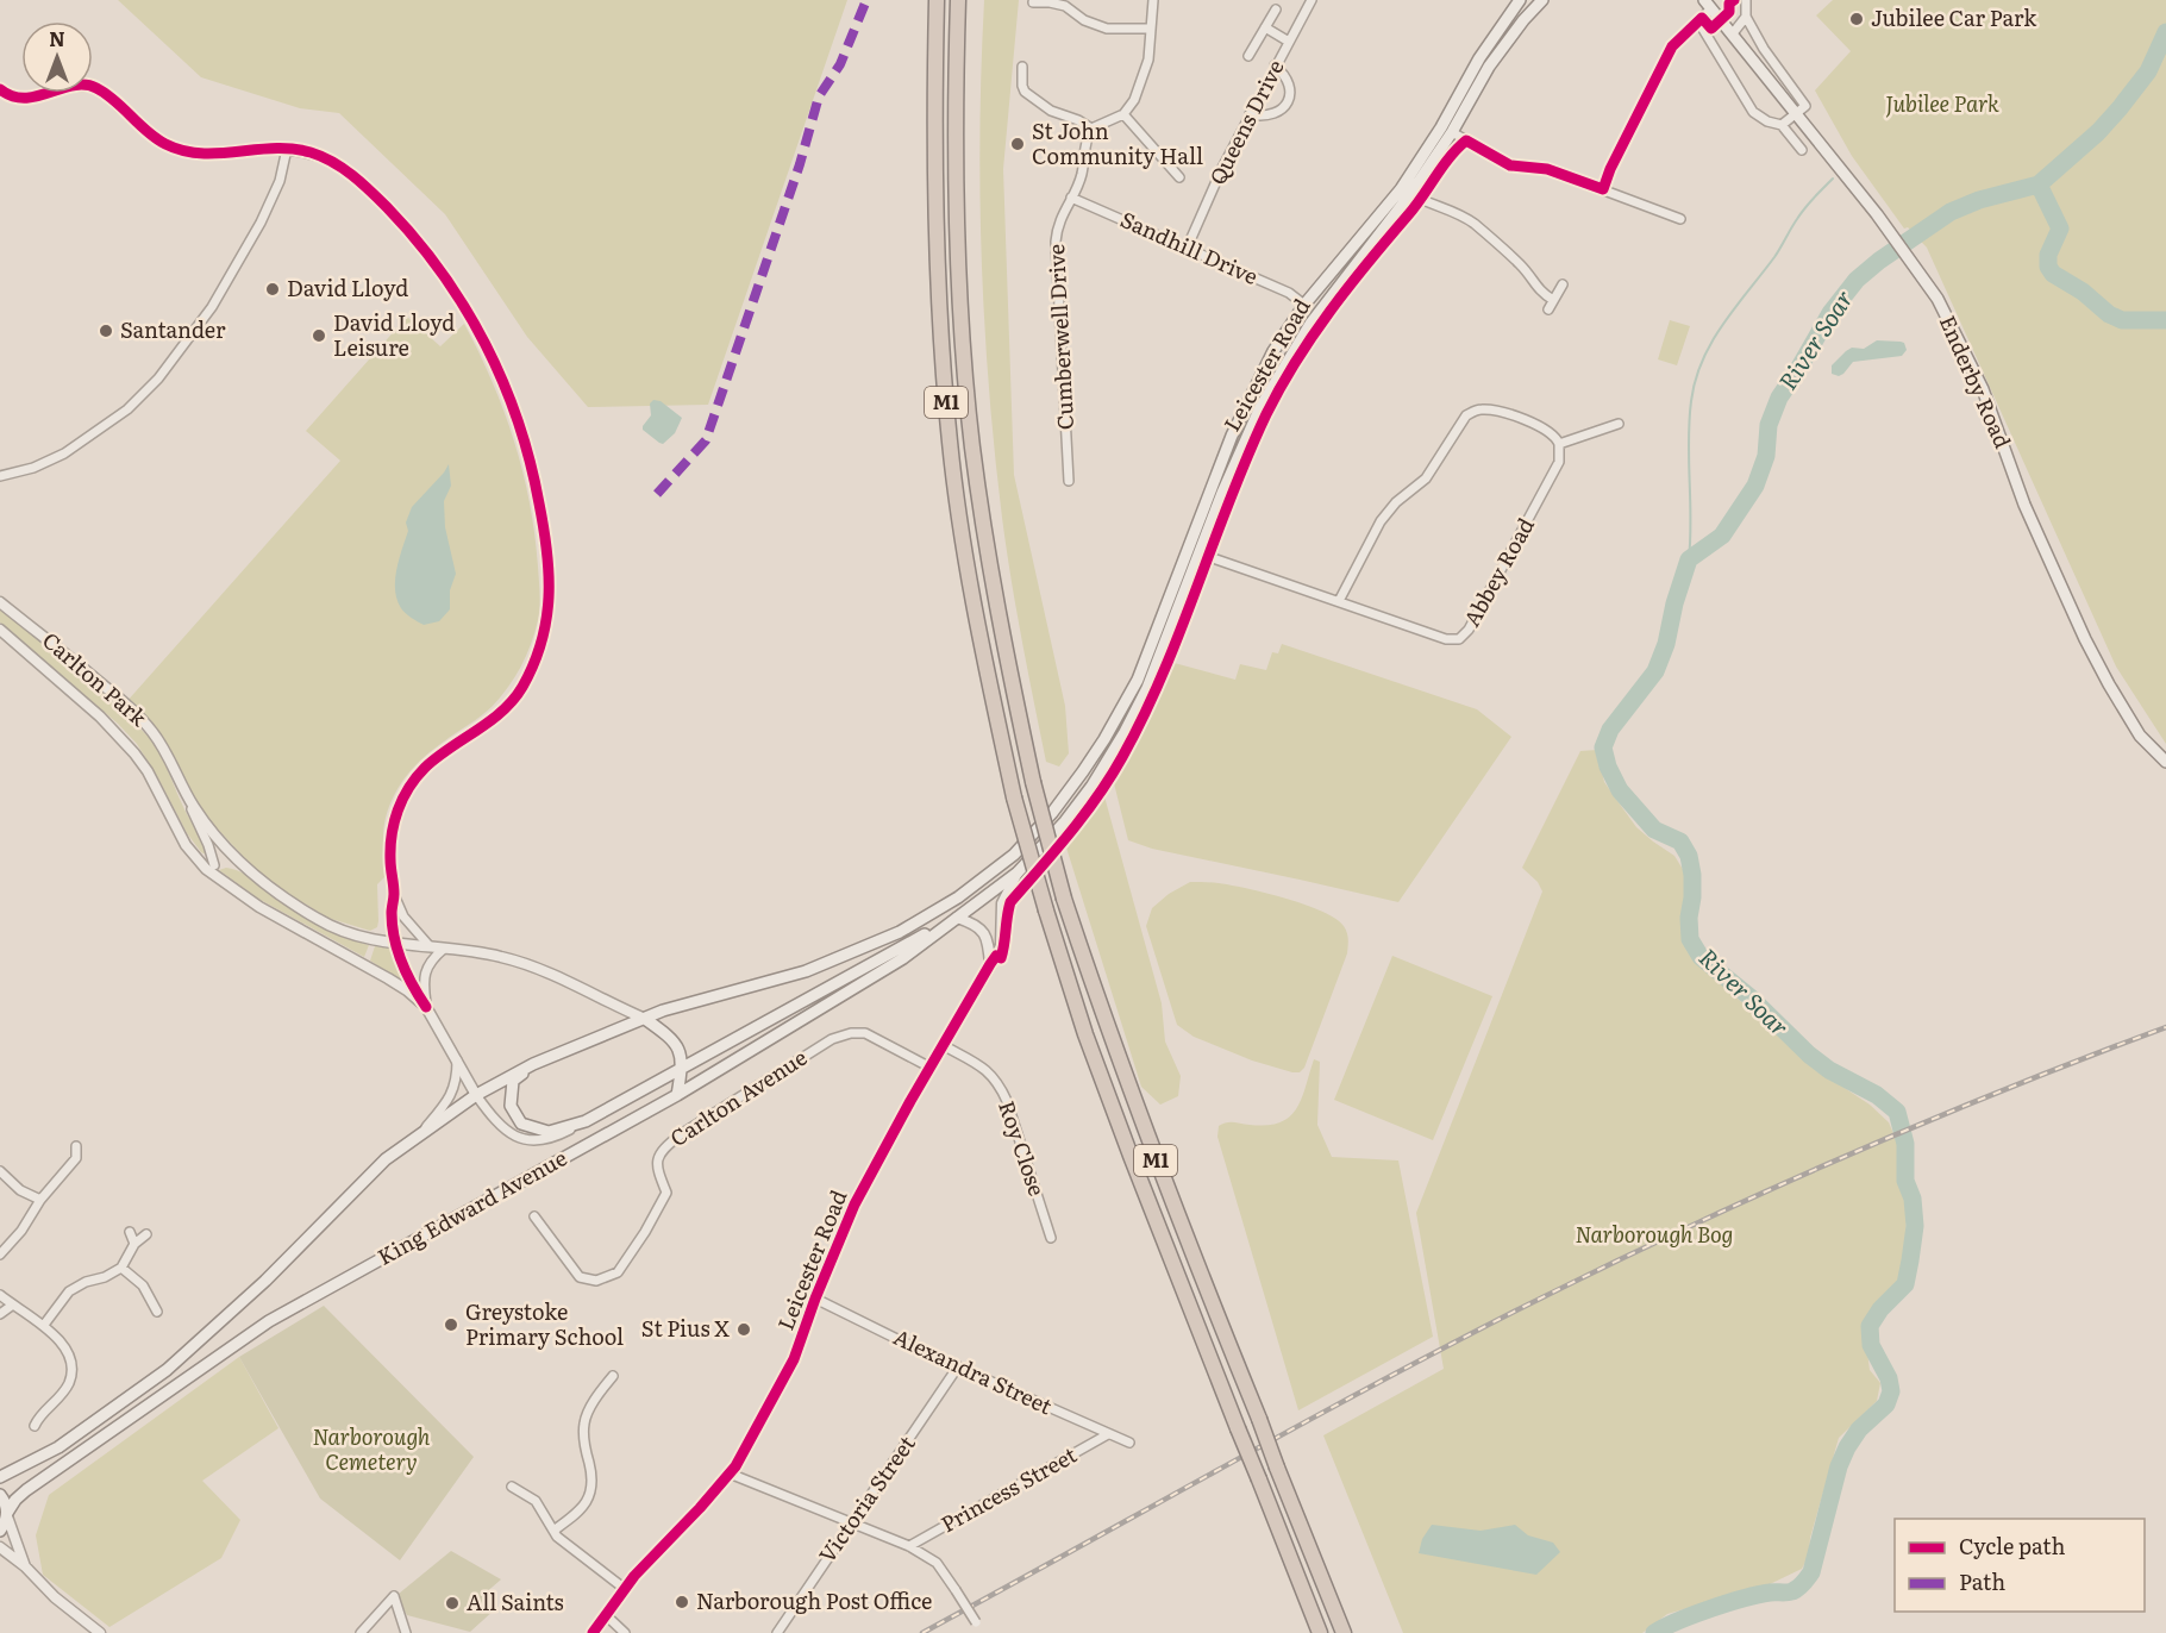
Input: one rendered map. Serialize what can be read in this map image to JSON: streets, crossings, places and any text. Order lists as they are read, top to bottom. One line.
{"streets":{"highway":["M1"],"main road":["Leicester Road","Enderby Road","King Edward Avenue"],"street":["Queens Drive","Sandhill Drive","Cumberwell Drive","Abbey Road","Carlton Park","Carlton Avenue","Roy Close","Alexandra Street","Princess Street","Victoria Street"]},"crossings":[["Queens Drive","Sandhill Drive"],["Sandhill Drive","Cumberwell Drive"],["Sandhill Drive","Leicester Road"],["Leicester Road","Carlton Avenue"],["Leicester Road","Roy Close"],["Leicester Road","King Edward Avenue"],["Leicester Road","Alexandra Street"],["Carlton Park","King Edward Avenue"],["Alexandra Street","Princess Street"],["Alexandra Street","Victoria Street"]],"water":["River Soar"],"parks":["Jubilee Park","Narborough Bog","Narborough Cemetery"],"places":["Jubilee Car Park","St John Community Hall","David Lloyd","Santander","David Lloyd Leisure","Greystoke Primary School","St Pius X","Narborough Post Office","All Saints"],"legend":["Cycle path","Path"],"north":"top"}
